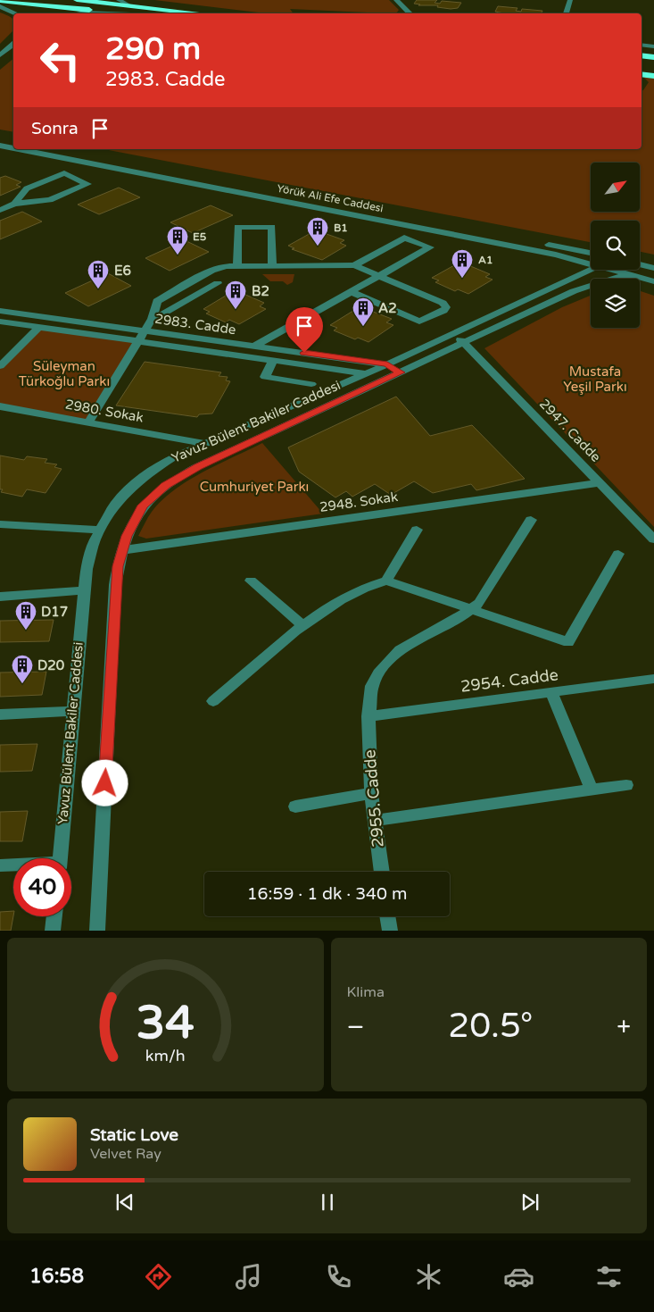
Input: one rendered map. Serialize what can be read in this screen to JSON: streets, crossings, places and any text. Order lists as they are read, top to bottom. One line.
{"streets":{"street":["Yörük Ali Efe Caddesi","2983. Cadde","2980. Sokak","Yavuz Bülent Bakiler Caddesi","2947. Cadde","2948. Sokak","2954. Cadde","2955. Cadde"]},"crossings":[["Yörük Ali Efe Caddesi","Yavuz Bülent Bakiler Caddesi"],["2983. Cadde","Yavuz Bülent Bakiler Caddesi"],["2980. Sokak","Yavuz Bülent Bakiler Caddesi"],["Yavuz Bülent Bakiler Caddesi","2947. Cadde"],["Yavuz Bülent Bakiler Caddesi","2948. Sokak"],["2947. Cadde","2948. Sokak"],["2954. Cadde","2955. Cadde"]],"parks":["Süleyman Türkoğlu Parkı","Mustafa Yeşil Parkı","Cumhuriyet Parkı"],"places":{"building":["B1","E5","A1","E6","B2","A2","D17","D20"]},"north":"top right","page":{"turn":["290 m","2983. Cadde"],"then":"Sonra","limit":"40","trip":"16:59 · 1 dk · 340 m","tile":"Klima","heat":["−","20.5°","+"],"song":["Static Love","Velvet Ray"],"tabs":"16:58","gauge":["34","km/h"]}}
